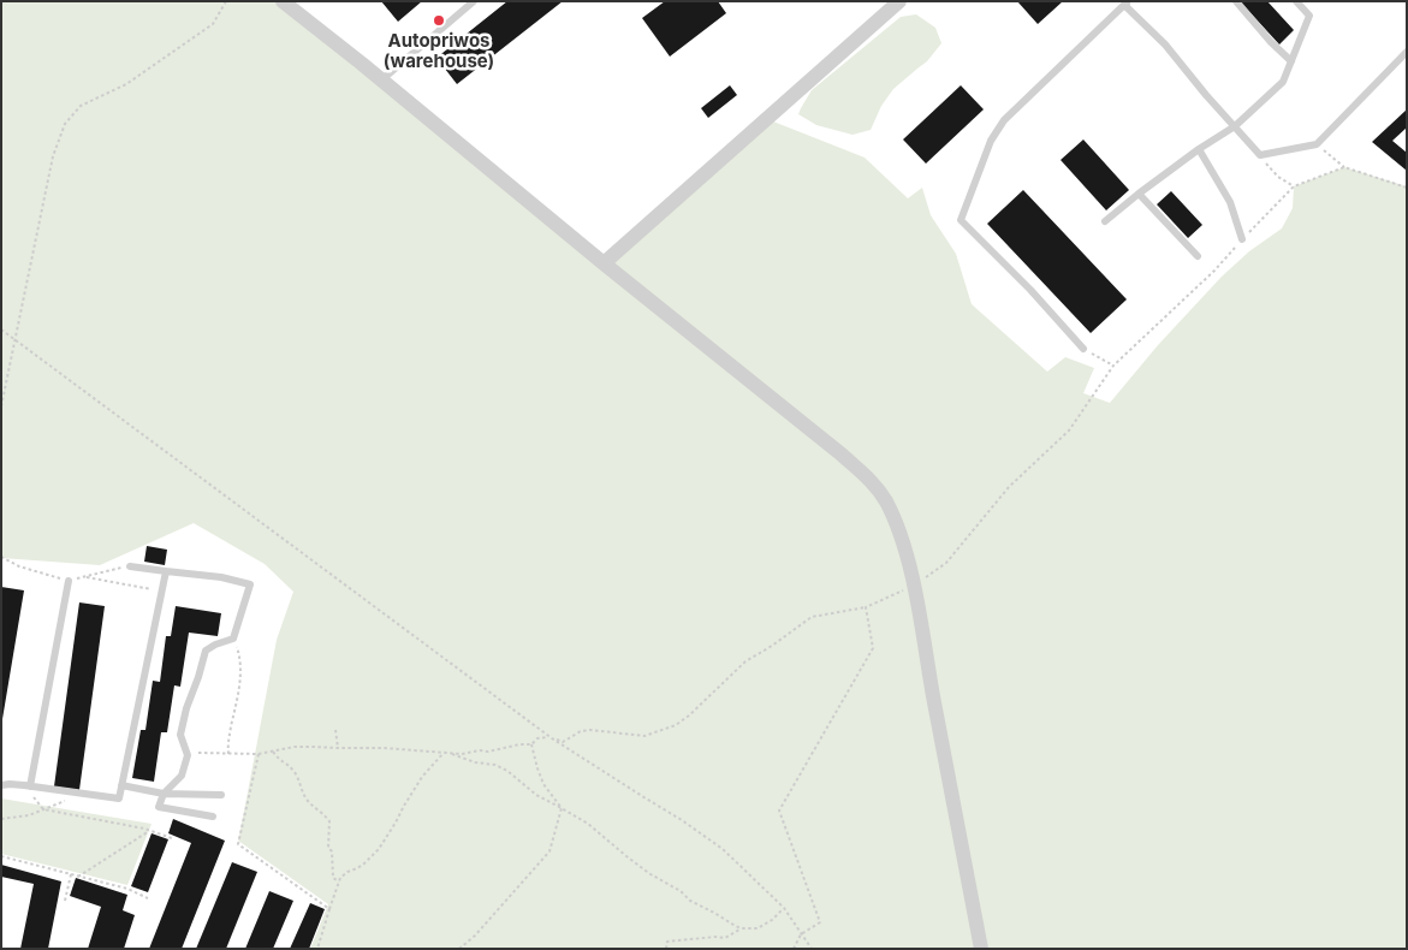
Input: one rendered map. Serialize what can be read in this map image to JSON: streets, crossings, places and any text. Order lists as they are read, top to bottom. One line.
{"places":["Autopriwos (warehouse)"]}
